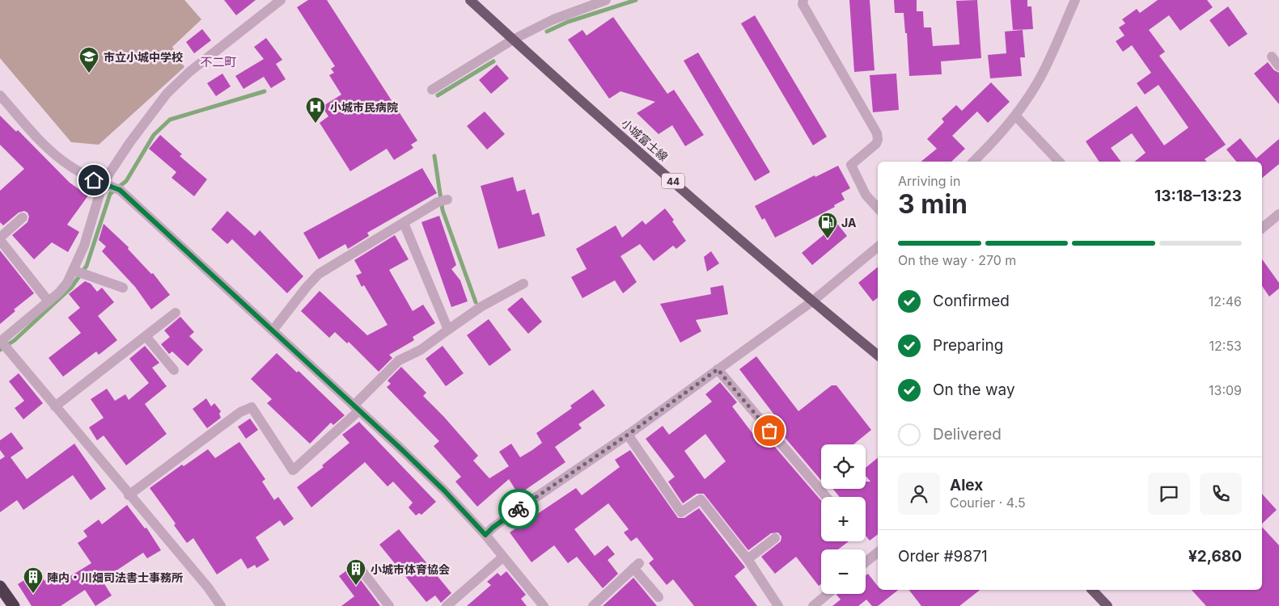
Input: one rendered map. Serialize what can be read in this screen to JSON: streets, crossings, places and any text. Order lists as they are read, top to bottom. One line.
{"streets":{"main road":["小城富士線","44"]},"districts":["不二町"],"places":{"school or university":["市立小城中学校"],"hospital":["小城市民病院"],"fuel station":["JA"],"building":["小城市体育協会","陣内・川畑司法書士事務所"]},"page":{"heading":["3 min","Arriving in","13:18–13:23"],"panel":["Alex","Courier · 4.5","Order #9871","¥2,680"],"bar":"On the way · 270 m","list":[["Confirmed","12:46"],["Preparing","12:53"],["On the way","13:09"],"Delivered"],"map_buttons":["+","−"]}}
